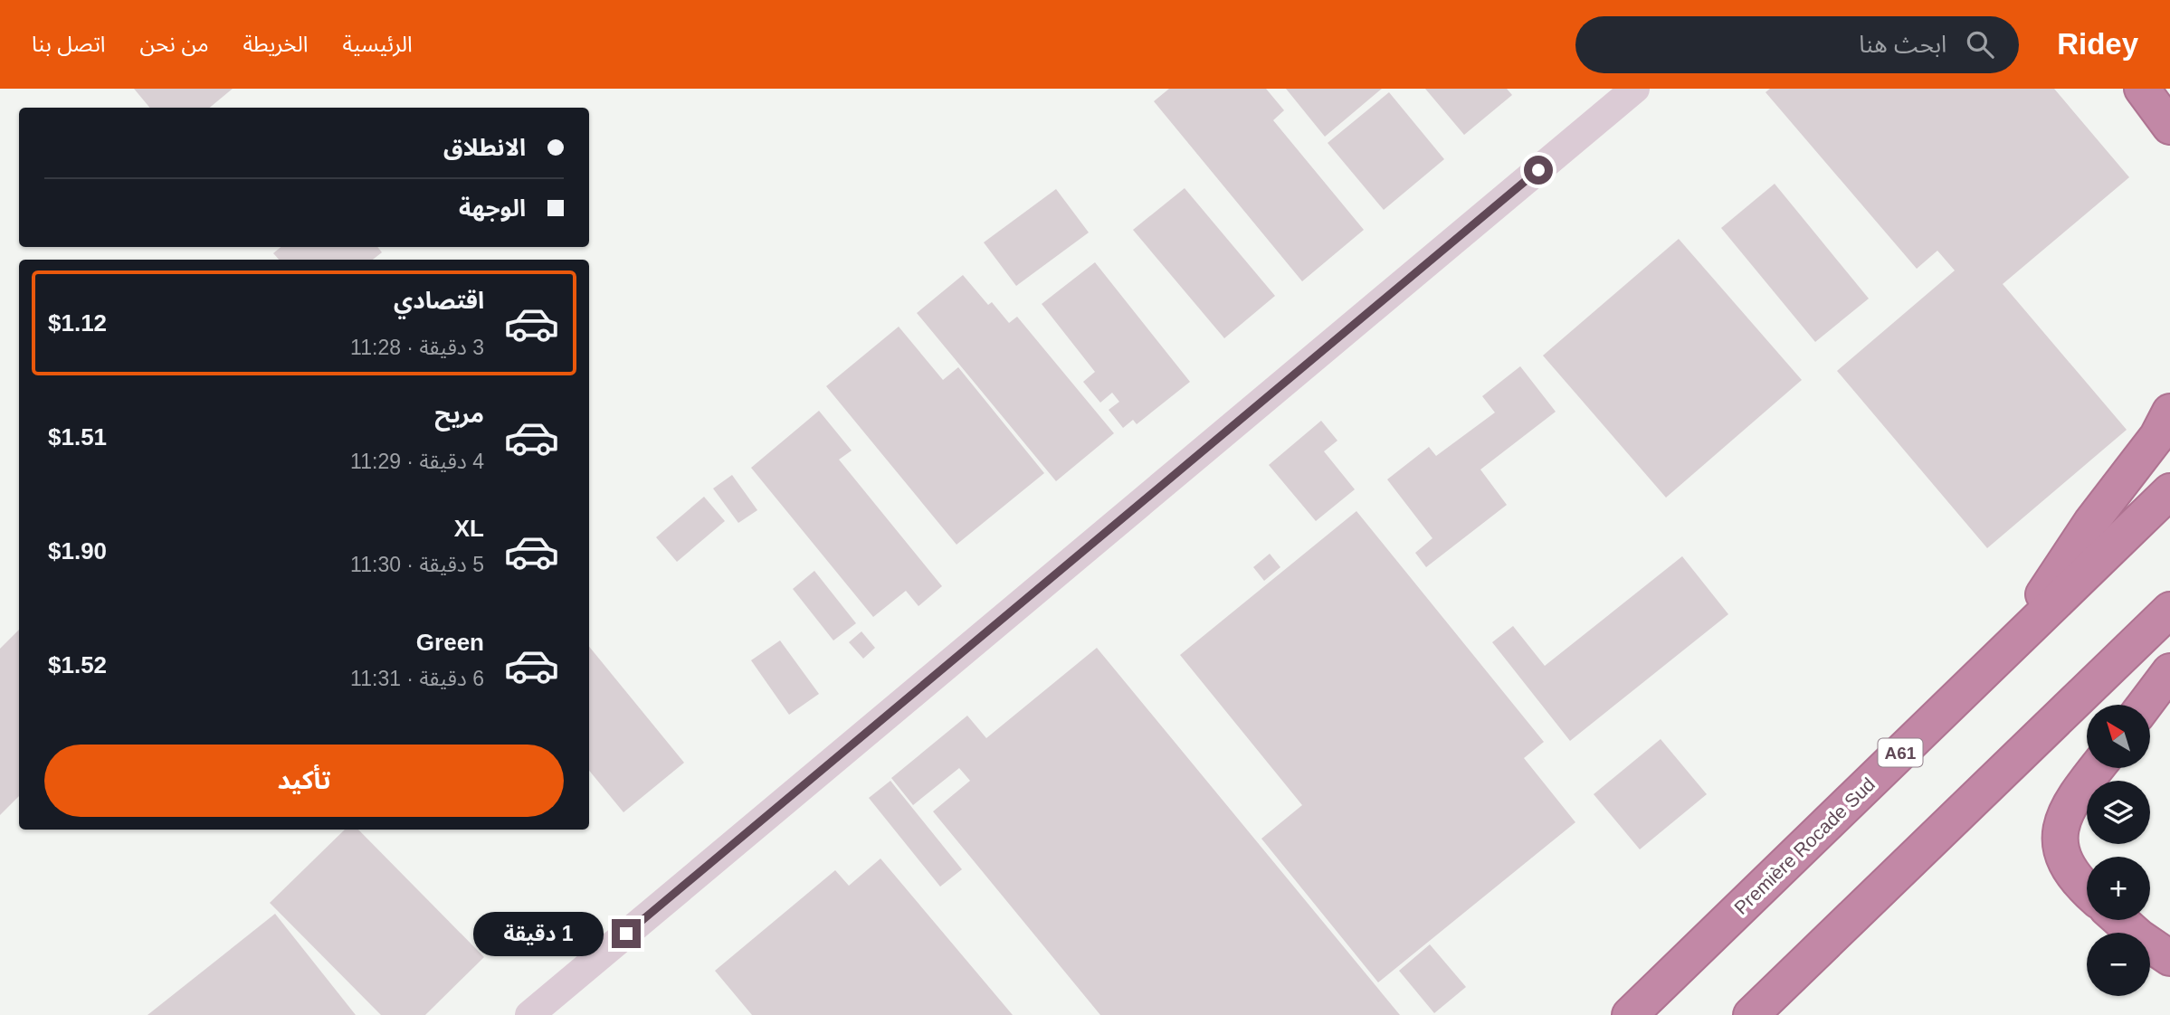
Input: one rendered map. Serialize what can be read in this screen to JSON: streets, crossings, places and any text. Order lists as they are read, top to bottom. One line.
{"streets":{"highway":["A61","Première Rocade Sud"]},"north":"top left","page":{"header":"Ridey","search":"ابحث هنا","nav":["الرئيسية","الخريطة","من نحن","اتصل بنا"],"banner":["الانطلاق","الوجهة"],"list":[{"name":"اقتصادي","note":"3 دقيقة · 11:28","value":"$1.12"},{"name":"مريح","note":"4 دقيقة · 11:29","value":"$1.51"},{"name":"XL","note":"5 دقيقة · 11:30","value":"$1.90"},{"name":"Green","note":"6 دقيقة · 11:31","value":"$1.52"}],"map_buttons":["+","−"],"buttons":"تأكيد","bubble":"1 دقيقة"}}
